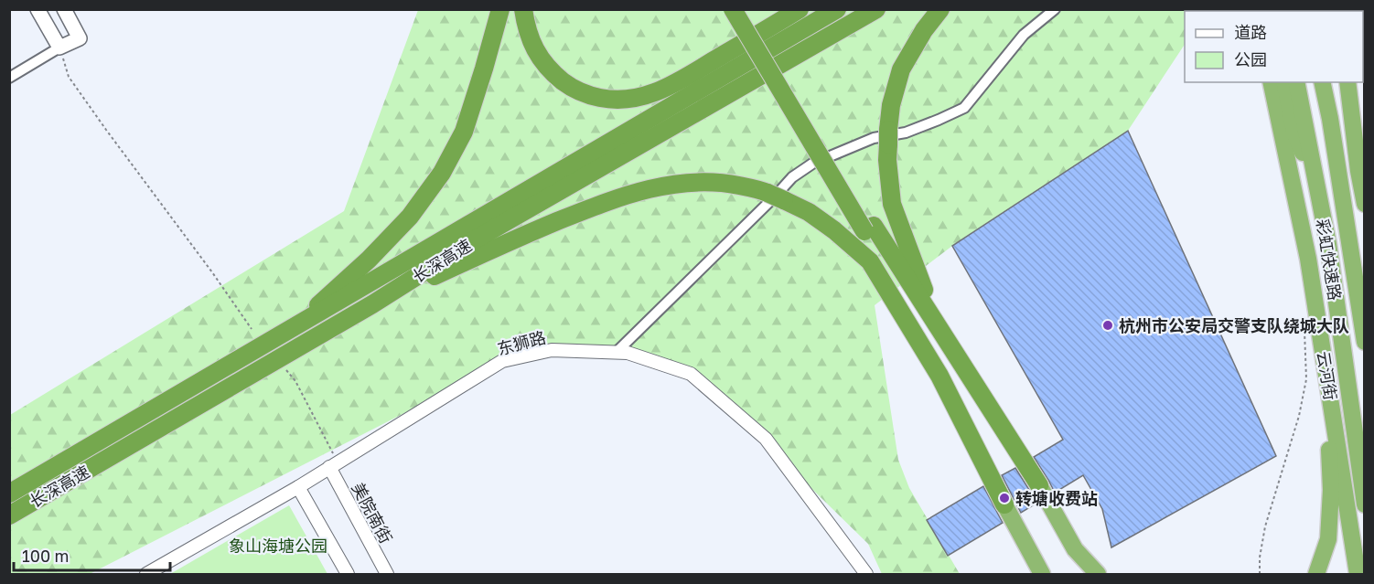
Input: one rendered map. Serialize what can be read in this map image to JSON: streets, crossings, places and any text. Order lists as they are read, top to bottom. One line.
{"streets":{"highway":["彩虹快速路","长深高速","云河街"],"street":["东狮路","美院南街"]},"crossings":[["东狮路","美院南街"]],"parks":["象山海塘公园"],"places":["杭州市公安局交警支队绕城大队","转塘收费站"],"legend":["道路","公园"],"scale_bar":"100 m"}
